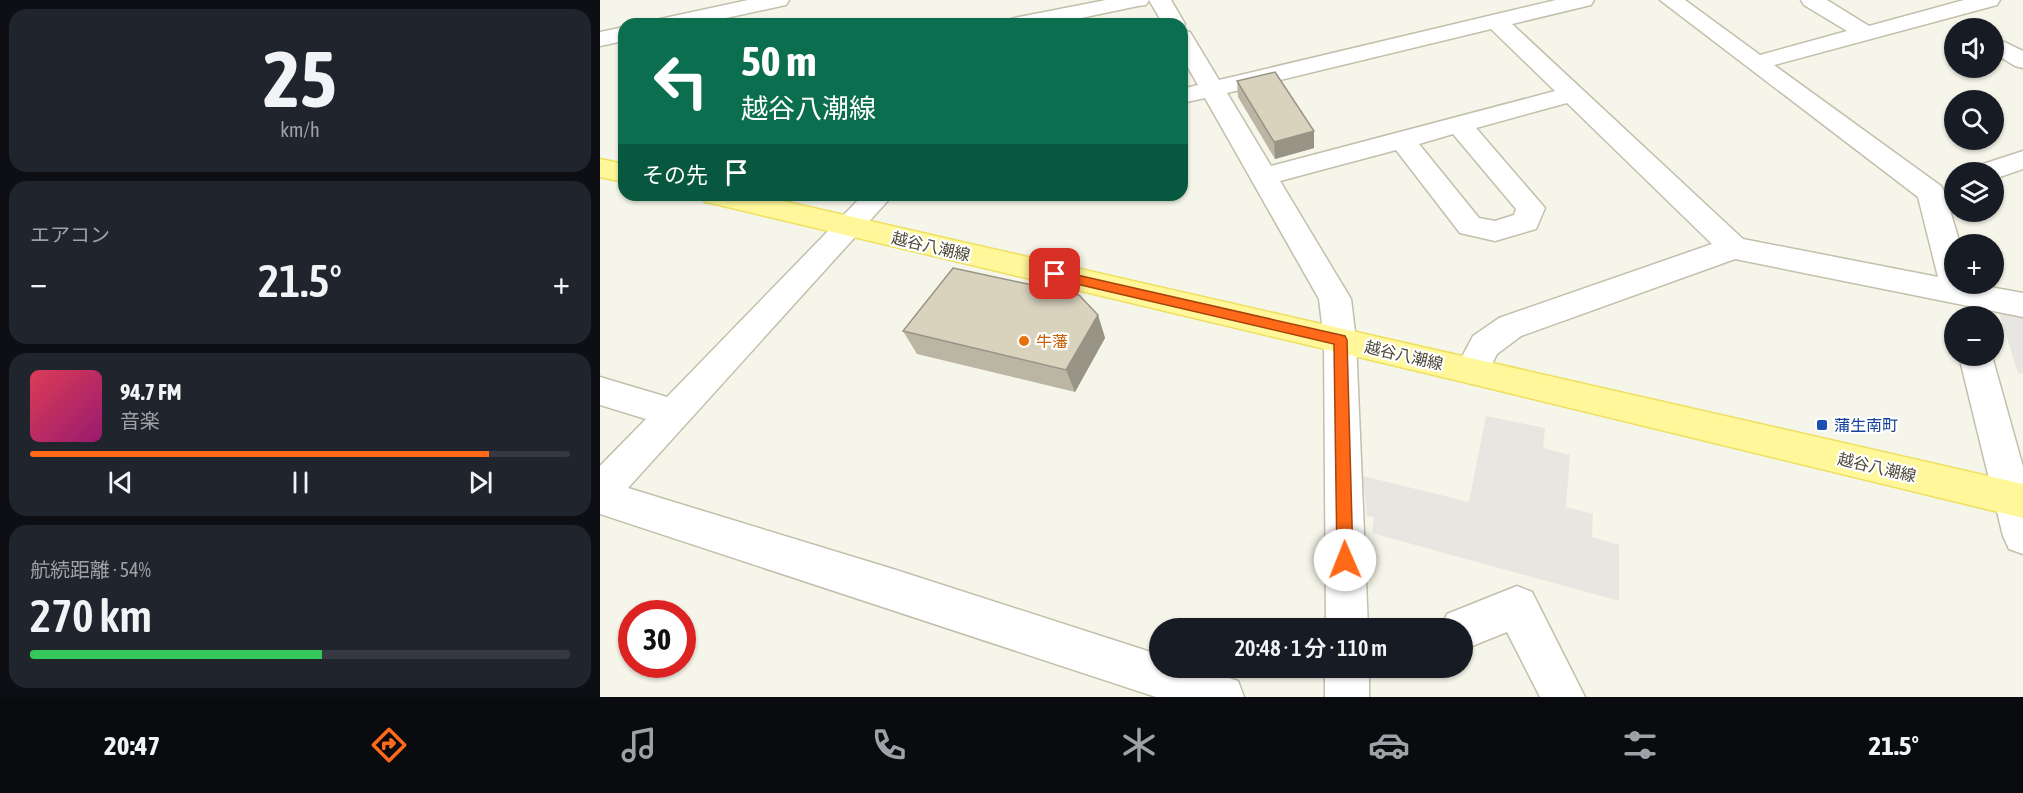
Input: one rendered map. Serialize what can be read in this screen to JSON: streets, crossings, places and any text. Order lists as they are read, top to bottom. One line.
{"streets":{"main road":["越谷八潮線"]},"places":{"other":["牛藩"],"transit":["蒲生南町"]},"page":{"tile":[["25","km/h"],"エアコン",["航続距離 · 54%","270 km"]],"map_buttons":["+","−"],"turn":["50 m","越谷八潮線"],"then":"その先","heat":["−","21.5°","+"],"song":["94.7 FM","音楽"],"limit":"30","trip":"20:48 · 1 分 · 110 m","tabs":["20:47","21.5°"]}}
